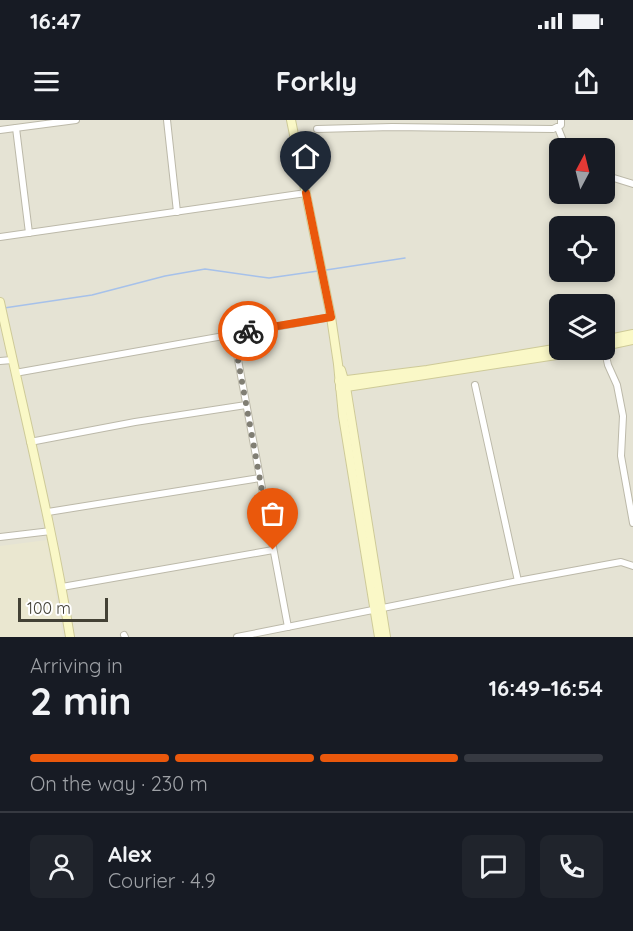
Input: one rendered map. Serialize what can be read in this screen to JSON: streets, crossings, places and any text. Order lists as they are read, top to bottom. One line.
{"scale_bar":"100 m","north":"top","page":{"status":"16:47","header":"Forkly","scale":"100 m","heading":["2 min","Arriving in","16:49–16:54"],"panel":["Alex","Courier · 4.9"],"bar":"On the way · 230 m"}}
